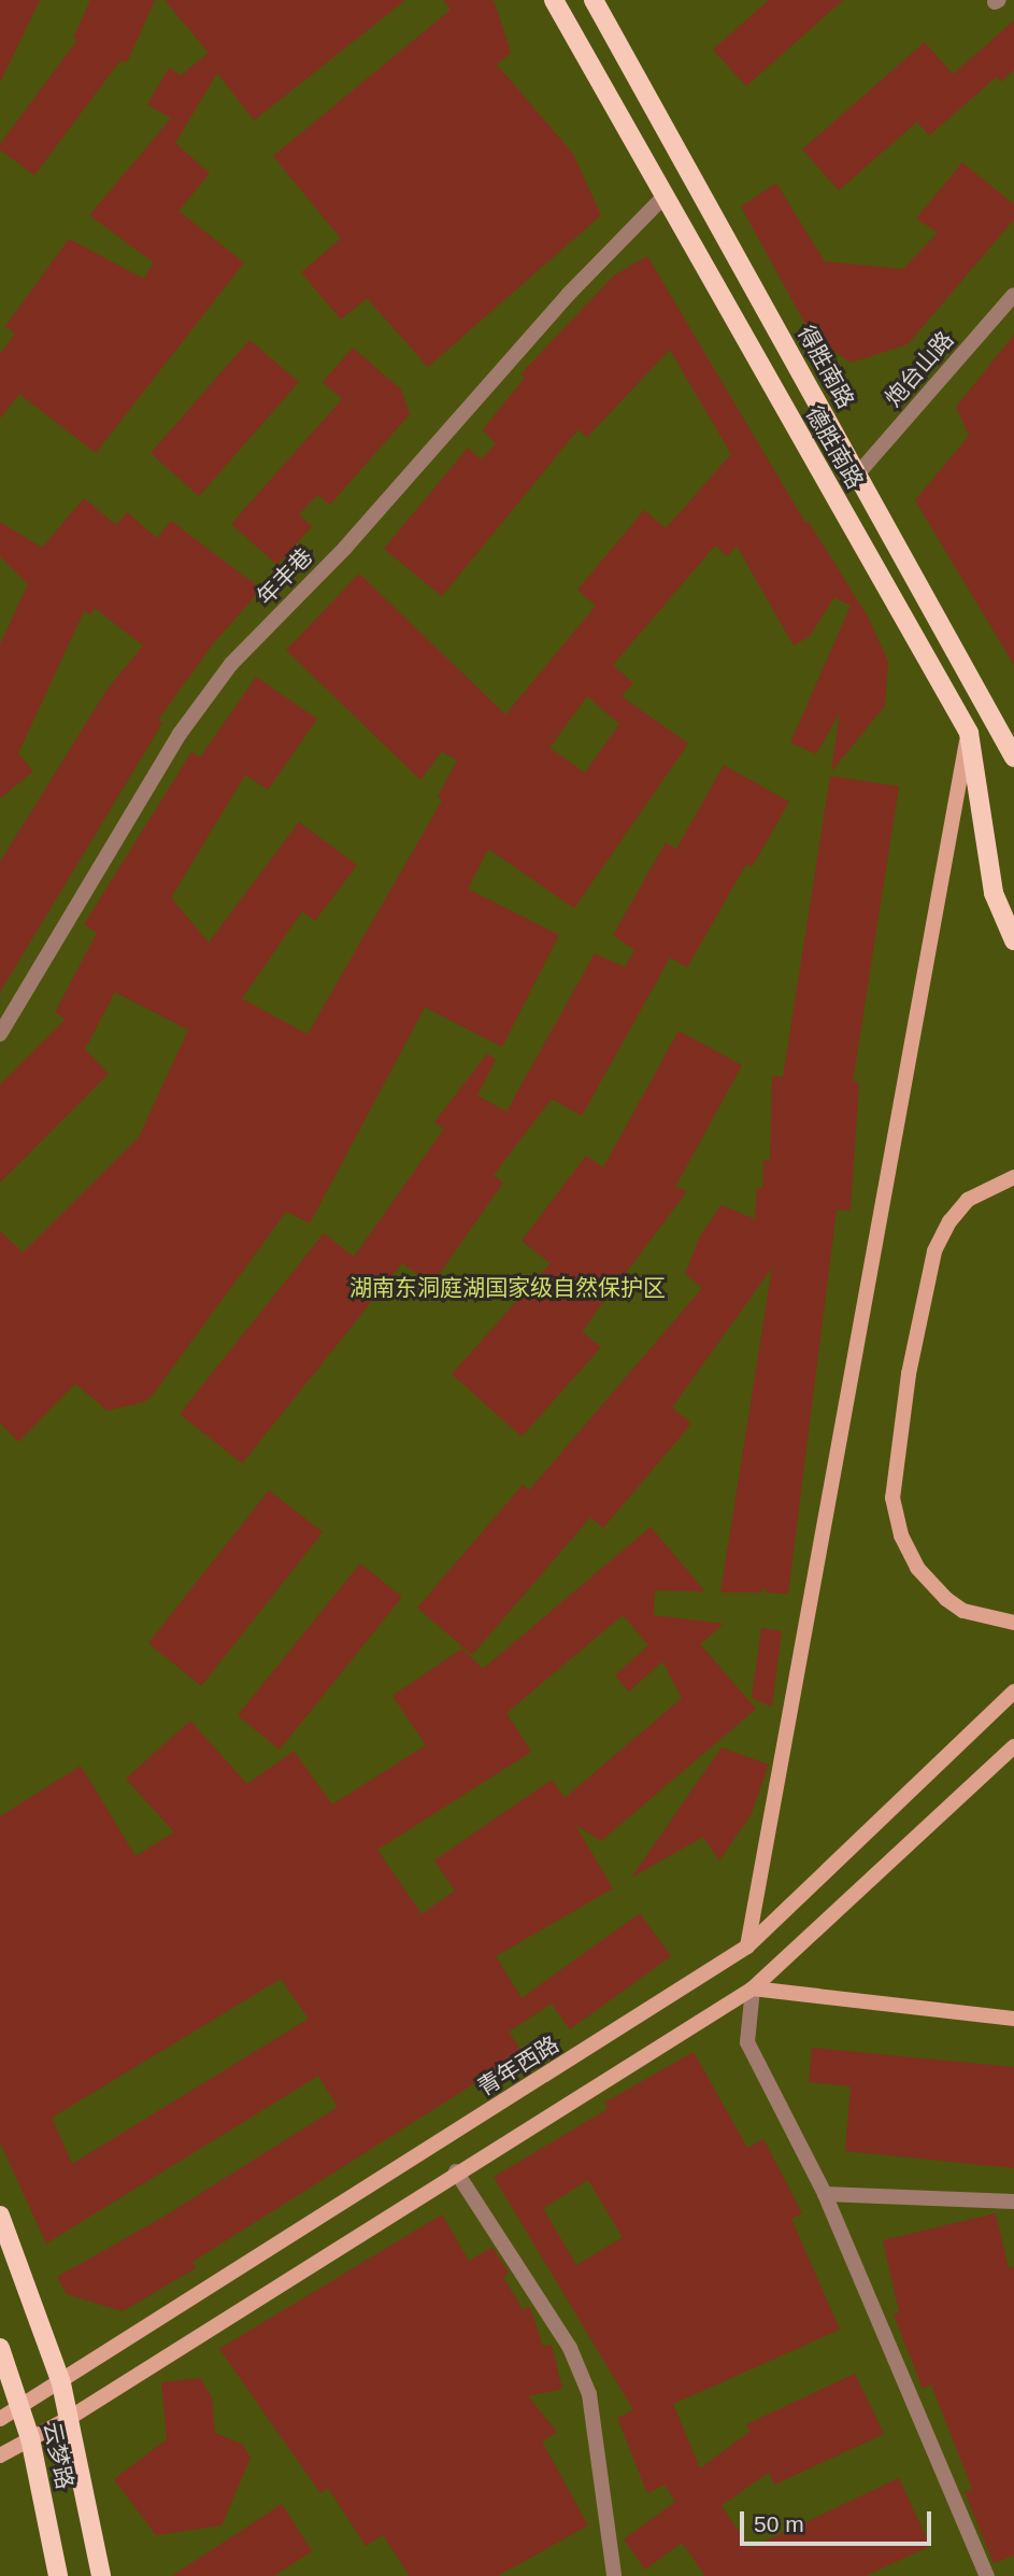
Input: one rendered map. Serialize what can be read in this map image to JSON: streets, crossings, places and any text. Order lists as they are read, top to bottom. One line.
{"streets":{"main road":["得胜南路","德胜南路","青年西路","云梦路"],"street":["炮台山路","年丰巷"]},"crossings":[["得胜南路","炮台山路"],["德胜南路","年丰巷"],["青年西路","云梦路"]],"parks":["湖南东洞庭湖国家级自然保护区"],"scale_bar":"50 m"}
